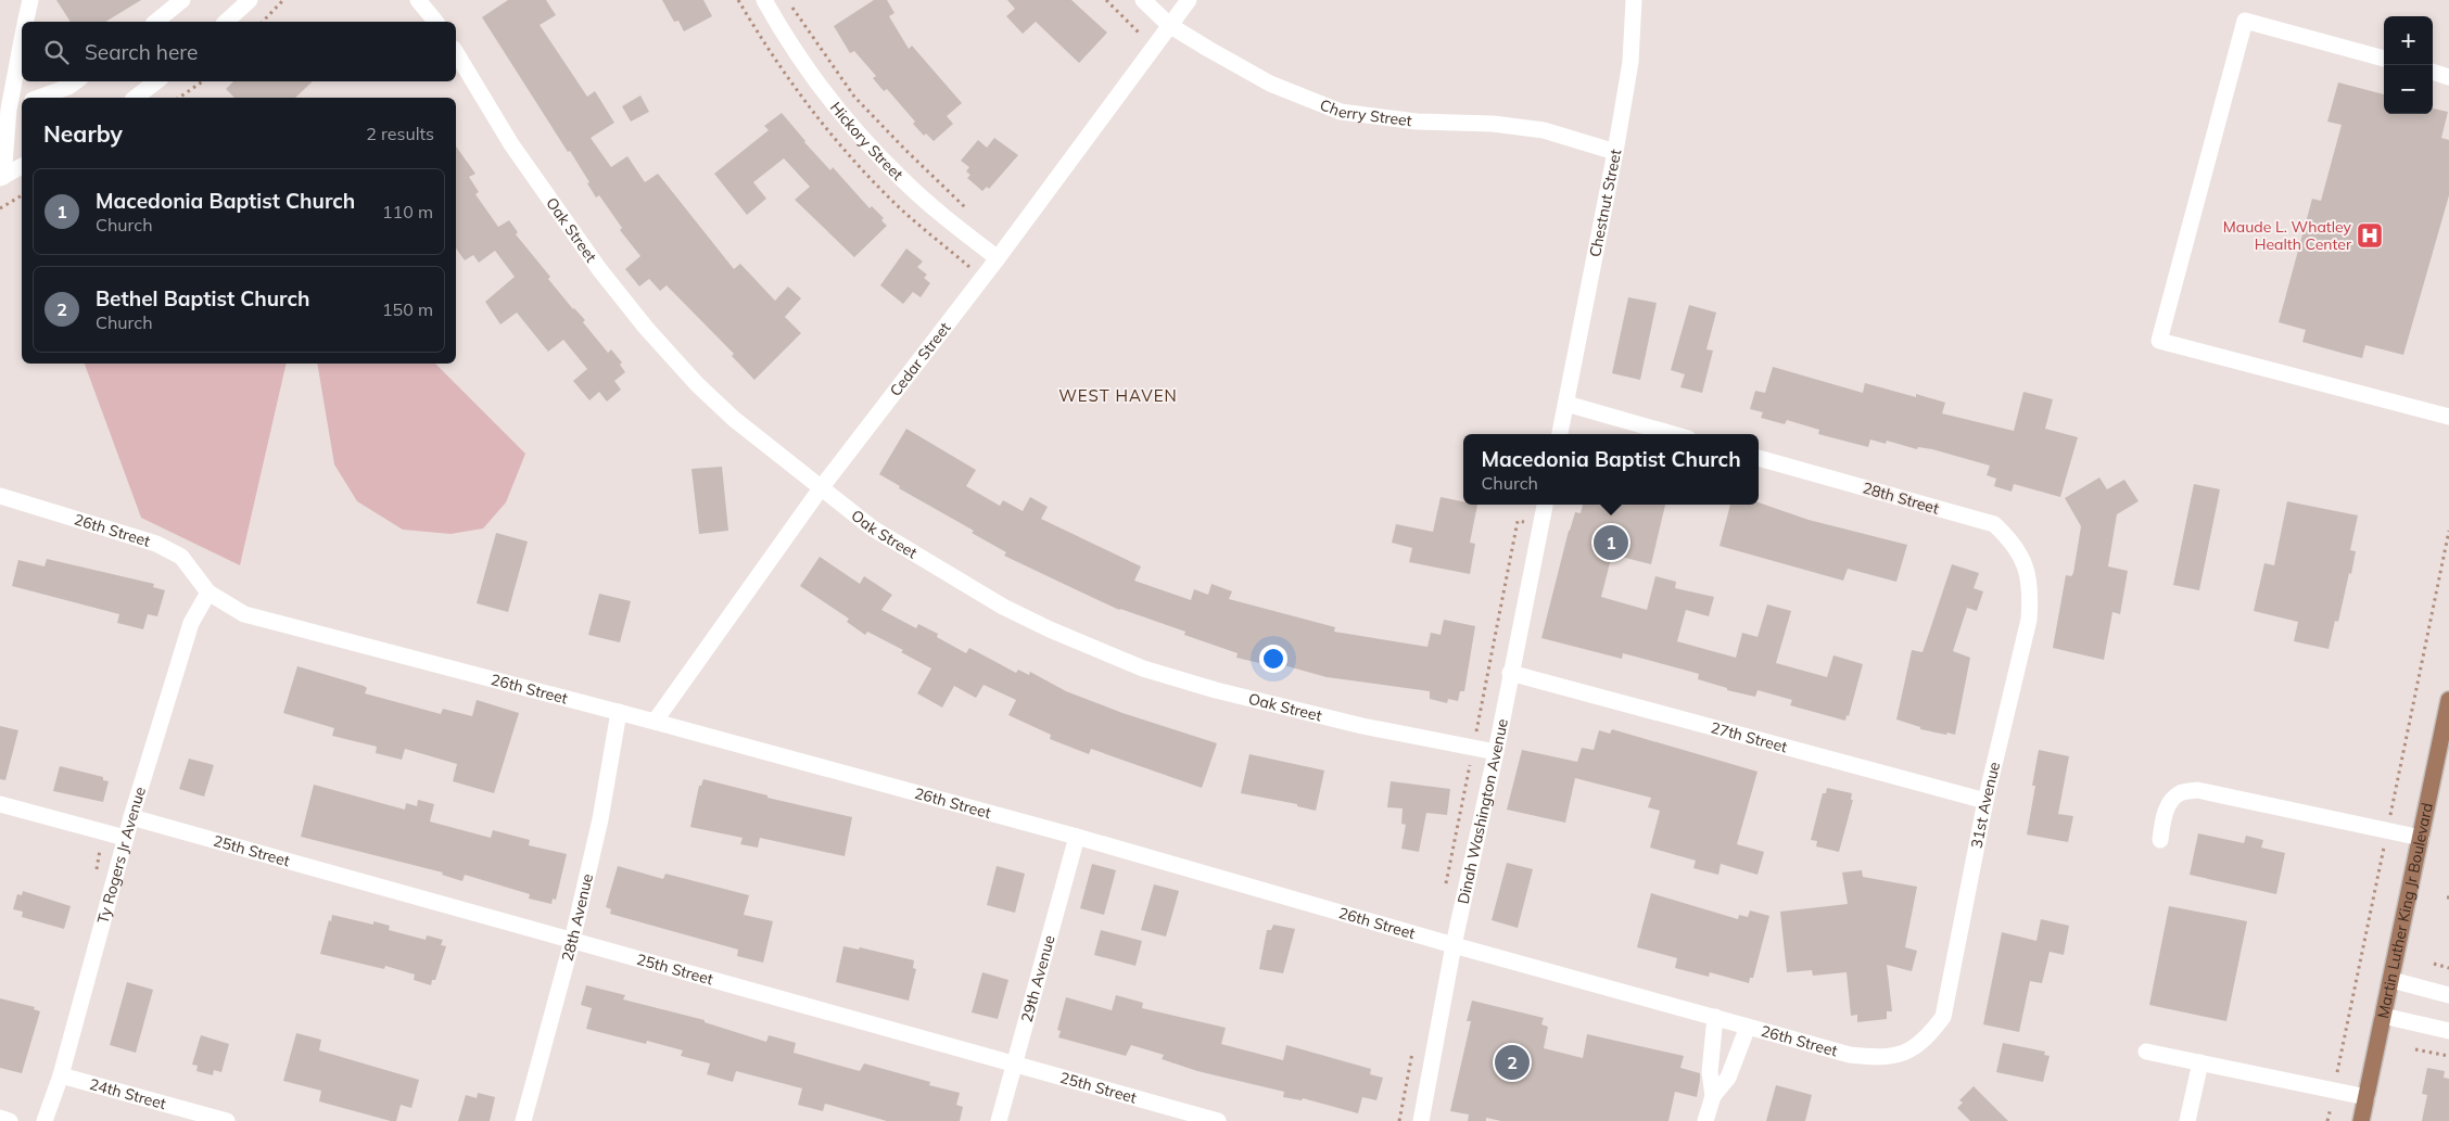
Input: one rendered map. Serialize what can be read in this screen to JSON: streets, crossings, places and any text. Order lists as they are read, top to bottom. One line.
{"streets":{"main road":["Martin Luther King Jr Boulevard"],"street":["Cherry Street","Hickory Street","Chestnut Street","Oak Street","Cedar Street","28th Street","26th Street","27th Street","31st Avenue","Dinah Washington Avenue","25th Street","Ty Rogers Jr Avenue","28th Avenue","29th Avenue","24th Street"]},"crossings":[["Cherry Street","Chestnut Street"],["Cherry Street","Cedar Street"],["Hickory Street","Cedar Street"],["Oak Street","Cedar Street"],["Oak Street","Dinah Washington Avenue"],["Cedar Street","26th Street"],["28th Street","31st Avenue"],["26th Street","31st Avenue"],["26th Street","Dinah Washington Avenue"],["26th Street","Ty Rogers Jr Avenue"],["26th Street","28th Avenue"],["26th Street","29th Avenue"],["27th Street","31st Avenue"],["27th Street","Dinah Washington Avenue"],["25th Street","Ty Rogers Jr Avenue"],["25th Street","28th Avenue"],["25th Street","29th Avenue"],["Ty Rogers Jr Avenue","24th Street"]],"districts":["WEST HAVEN"],"places":{"hospital":["Maude L. Whatley Health Center"]},"page":{"map_buttons":["+","−"],"search":"Search here","heading":["Nearby","2 results"],"list":[{"mark":"1","name":"Macedonia Baptist Church","note":"Church","value":"110 m"},{"mark":"2","name":"Bethel Baptist Church","note":"Church","value":"150 m"}],"popup":["Macedonia Baptist Church","Church"],"pins":["1","2"]}}
